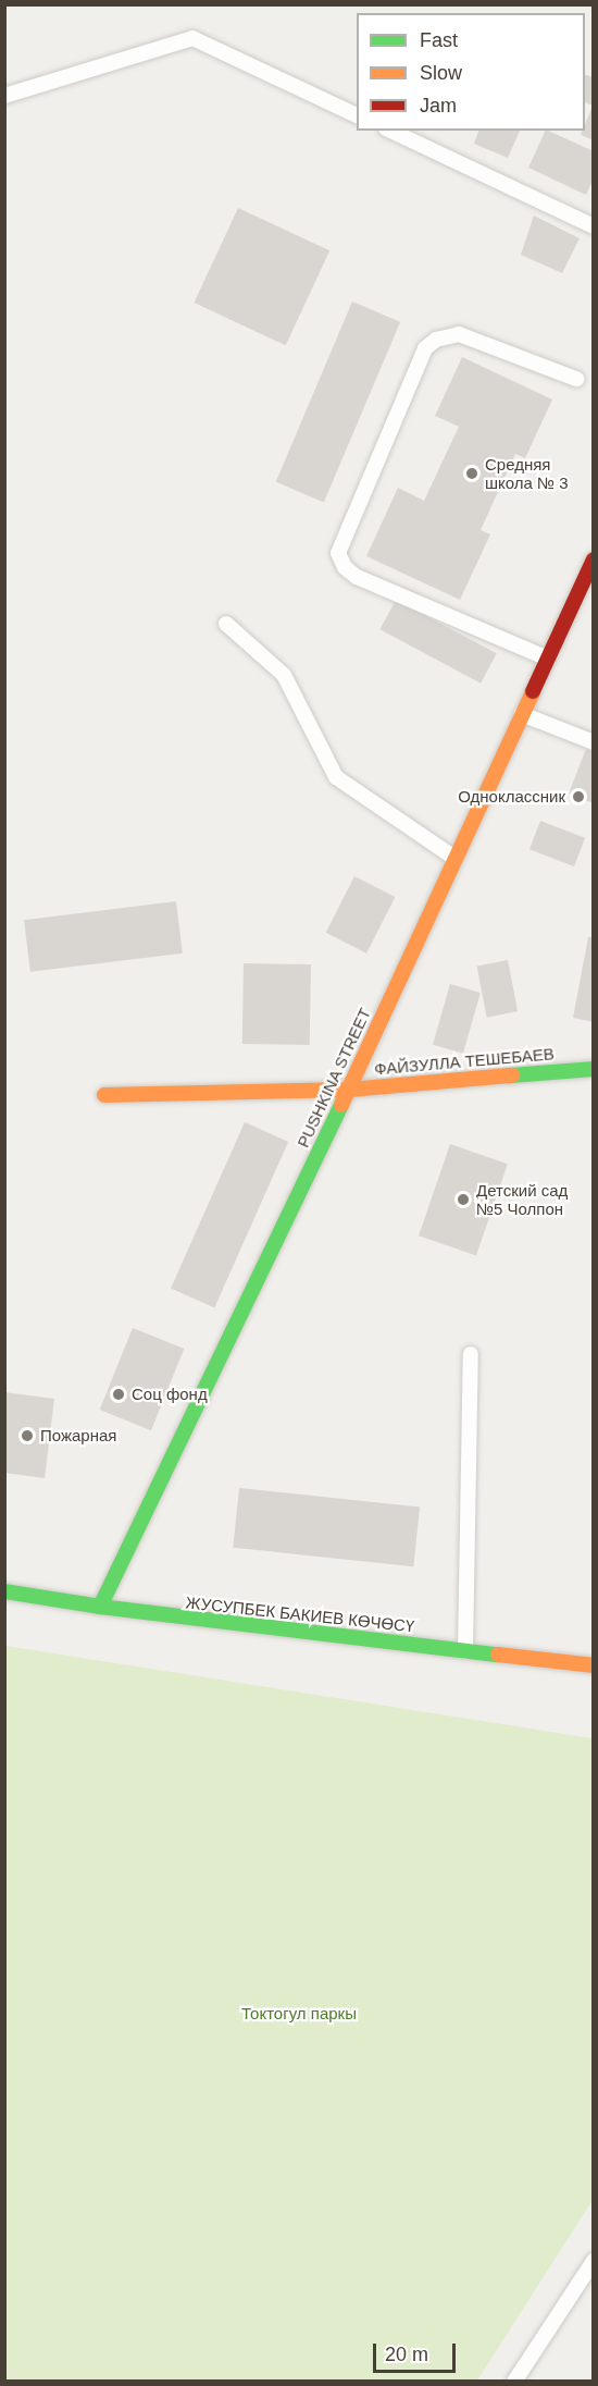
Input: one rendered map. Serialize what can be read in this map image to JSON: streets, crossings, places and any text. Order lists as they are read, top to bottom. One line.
{"streets":{"main road":["ФАЙЗУЛЛА ТЕШЕБАЕВ","PUSHKINA STREET","ЖУСУПБЕК БАКИЕВ КӨЧӨСҮ"]},"crossings":[["ФАЙЗУЛЛА ТЕШЕБАЕВ","PUSHKINA STREET"],["PUSHKINA STREET","ЖУСУПБЕК БАКИЕВ КӨЧӨСҮ"]],"parks":["Токтогул паркы"],"places":["Средняя школа № 3","Одноклассник","Детский сад №5 Чолпон","Соц фонд","Пожарная"],"legend":["Fast","Slow","Jam"],"scale_bar":"20 m"}
